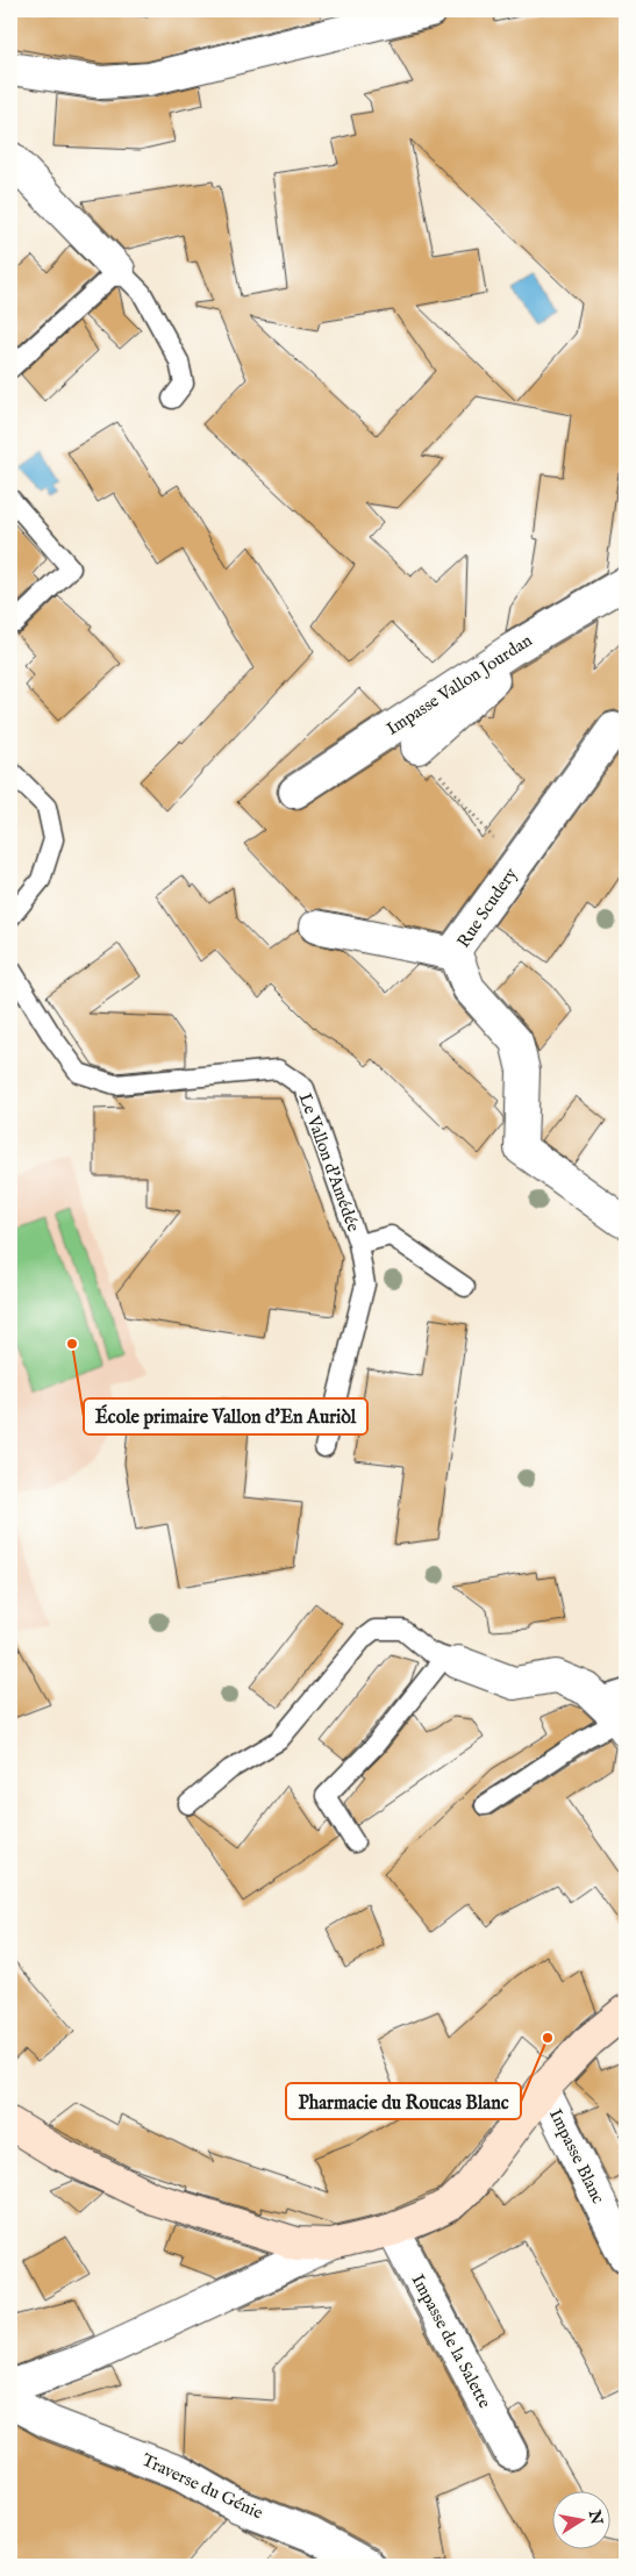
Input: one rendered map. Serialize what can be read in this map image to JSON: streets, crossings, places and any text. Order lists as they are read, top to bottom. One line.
{"streets":{"street":["Impasse Vallon Jourdan","Rue Scudery","Impasse Blanc","Impasse de la Salette","Traverse du Génie"],"lane":["Le Vallon d'Amédée"]},"places":["École primaire Vallon d'En Auriòl","Pharmacie du Roucas Blanc"],"north":"right"}
